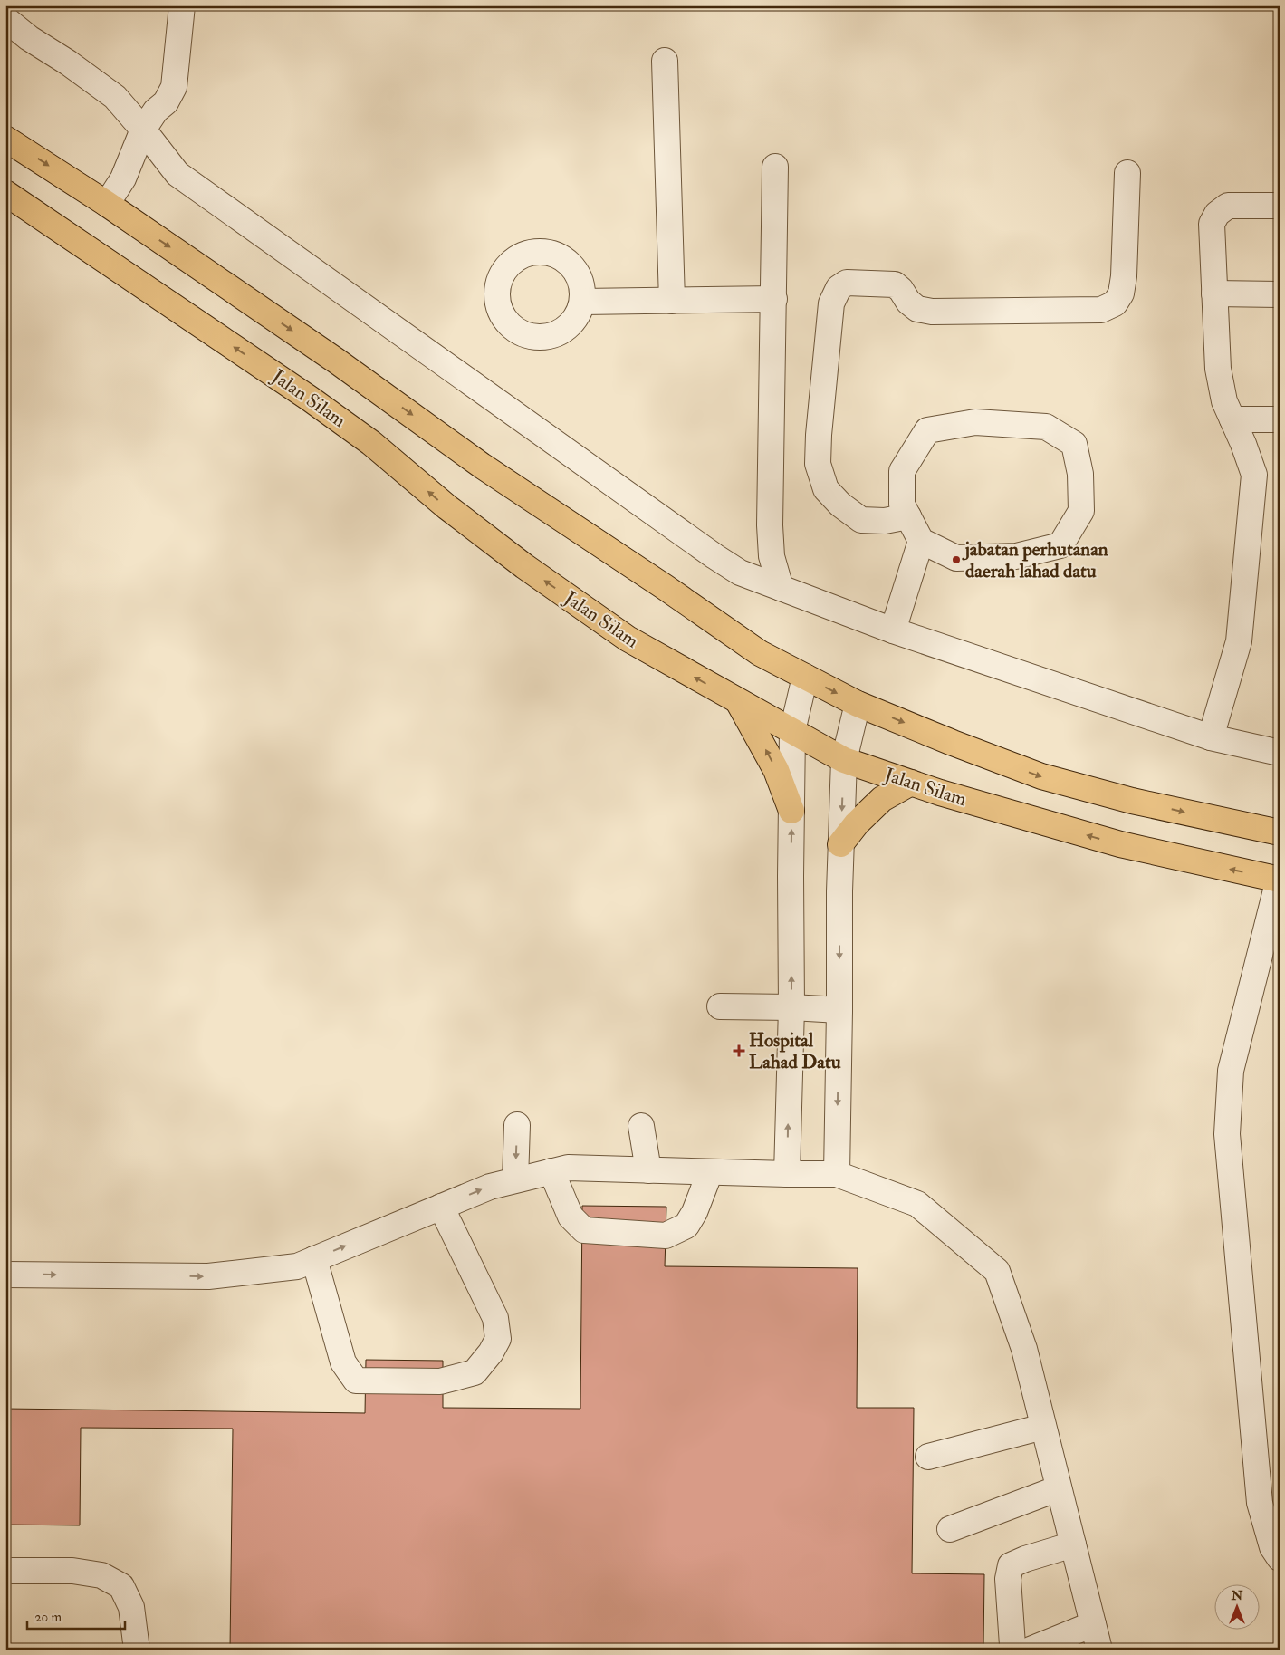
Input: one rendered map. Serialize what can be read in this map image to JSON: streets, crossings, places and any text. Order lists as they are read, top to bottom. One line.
{"streets":{"highway":["Jalan Silam"]},"places":{"other":["jabatan perhutanan daerah lahad datu"],"health":["Hospital Lahad Datu"]},"scale_bar":"20 m","north":"top"}
